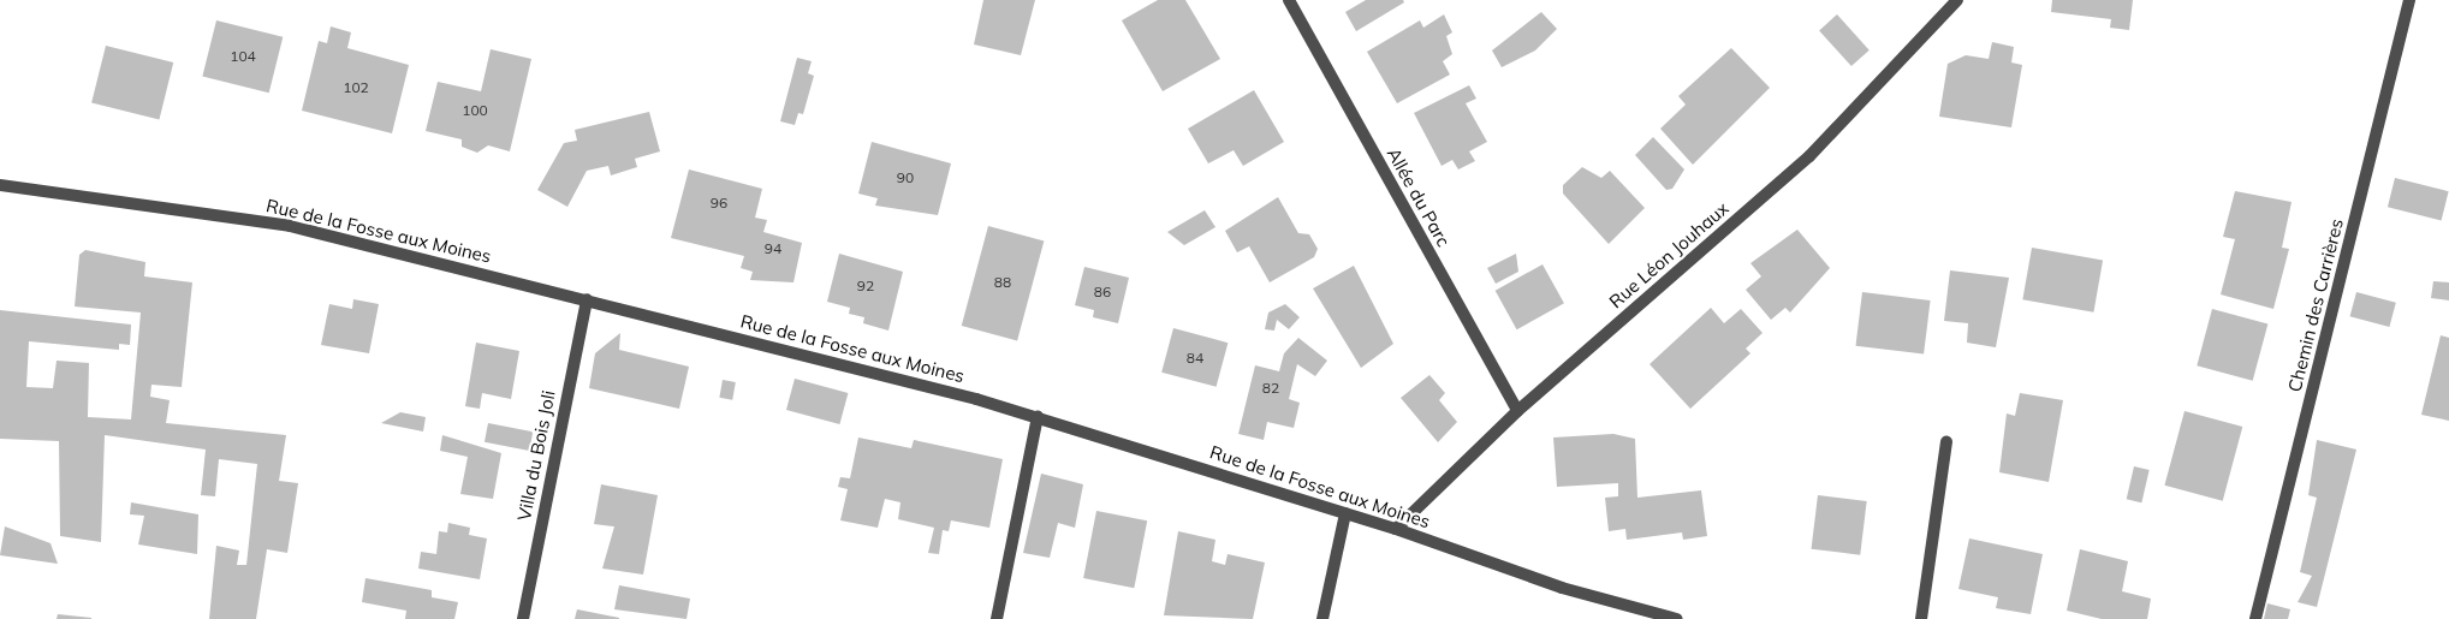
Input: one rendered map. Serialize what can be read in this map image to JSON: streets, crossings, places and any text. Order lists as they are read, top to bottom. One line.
{"streets":{"street":["Allée du Parc","Rue de la Fosse aux Moines","Rue Léon Jouhaux","Chemin des Carrières","Villa du Bois Joli"]},"crossings":[["Allée du Parc","Rue Léon Jouhaux"],["Rue de la Fosse aux Moines","Rue Léon Jouhaux"],["Rue de la Fosse aux Moines","Villa du Bois Joli"]],"house_numbers":["104","102","100","90","96","94","88","92","86","84","82"]}
